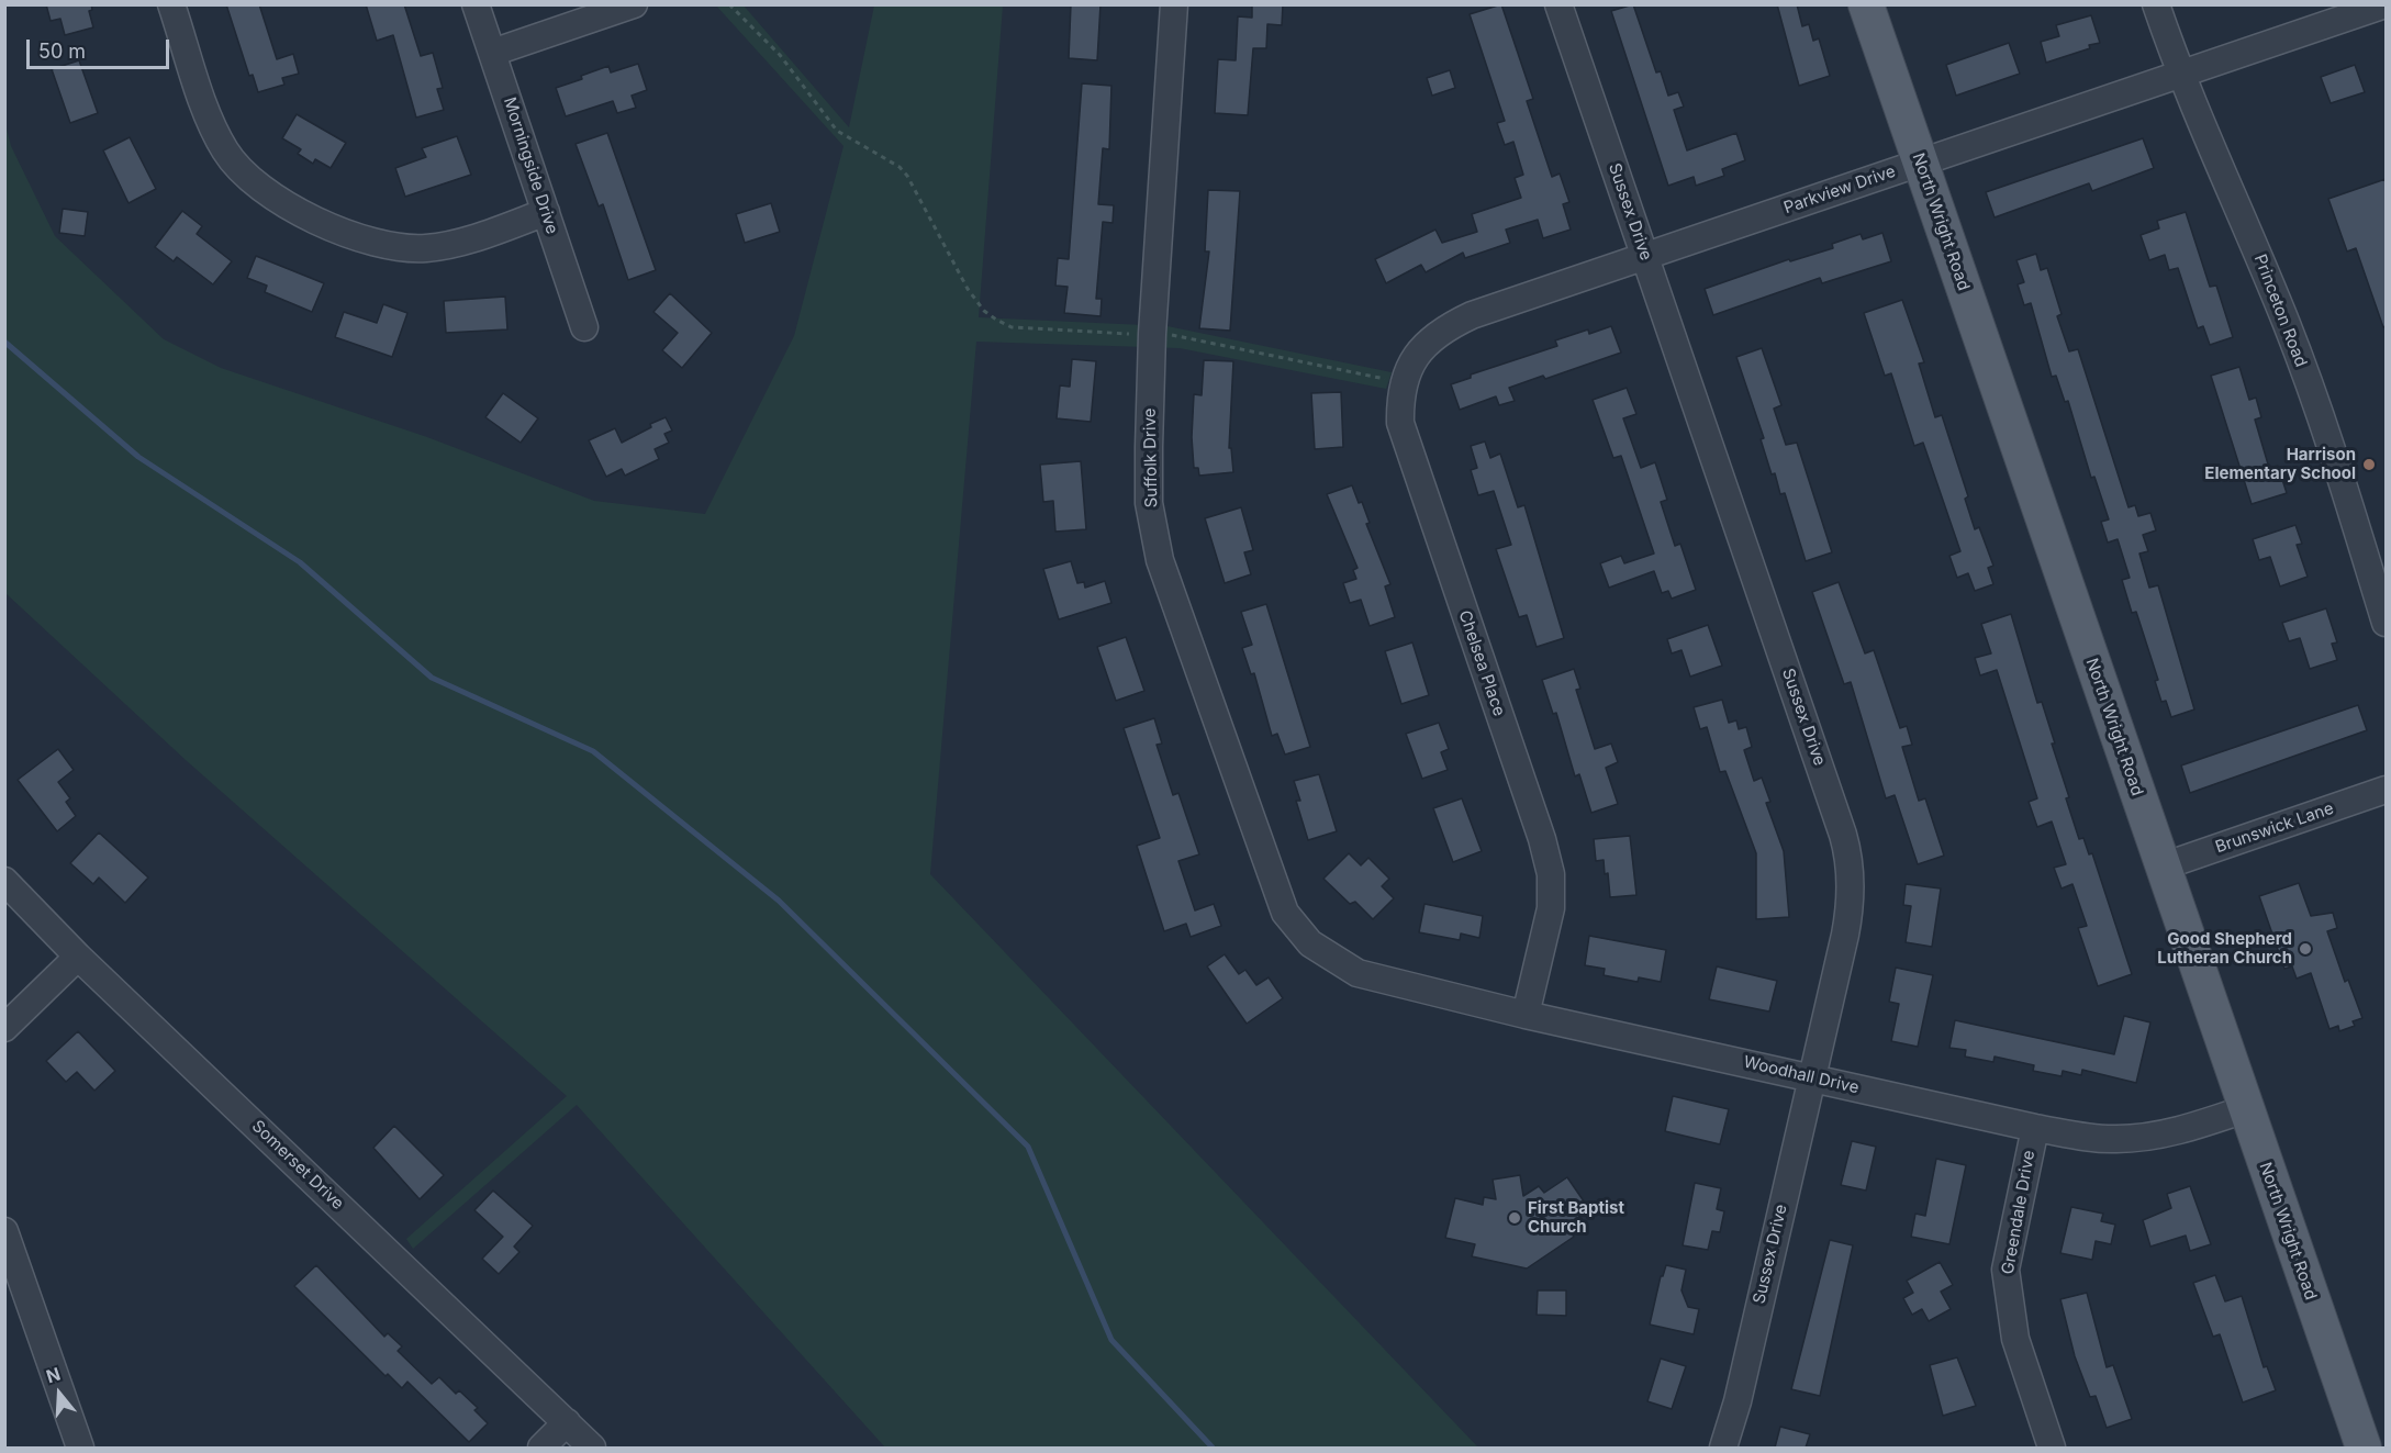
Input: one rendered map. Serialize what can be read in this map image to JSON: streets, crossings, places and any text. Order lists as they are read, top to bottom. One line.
{"streets":{"main road":["North Wright Road"],"street":["Morningside Drive","Parkview Drive","Sussex Drive","Princeton Road","Suffolk Drive","Chelsea Place","Brunswick Lane","Woodhall Drive","Somerset Drive","Greendale Drive"]},"crossings":[["Parkview Drive","Sussex Drive"],["Parkview Drive","North Wright Road"],["Parkview Drive","Princeton Road"],["Parkview Drive","Chelsea Place"],["Sussex Drive","Woodhall Drive"],["North Wright Road","Brunswick Lane"],["North Wright Road","Woodhall Drive"],["Suffolk Drive","Woodhall Drive"],["Chelsea Place","Woodhall Drive"],["Woodhall Drive","Greendale Drive"]],"places":["Harrison Elementary School","Good Shepherd Lutheran Church","First Baptist Church"],"scale_bar":"50 m","north":"top"}
